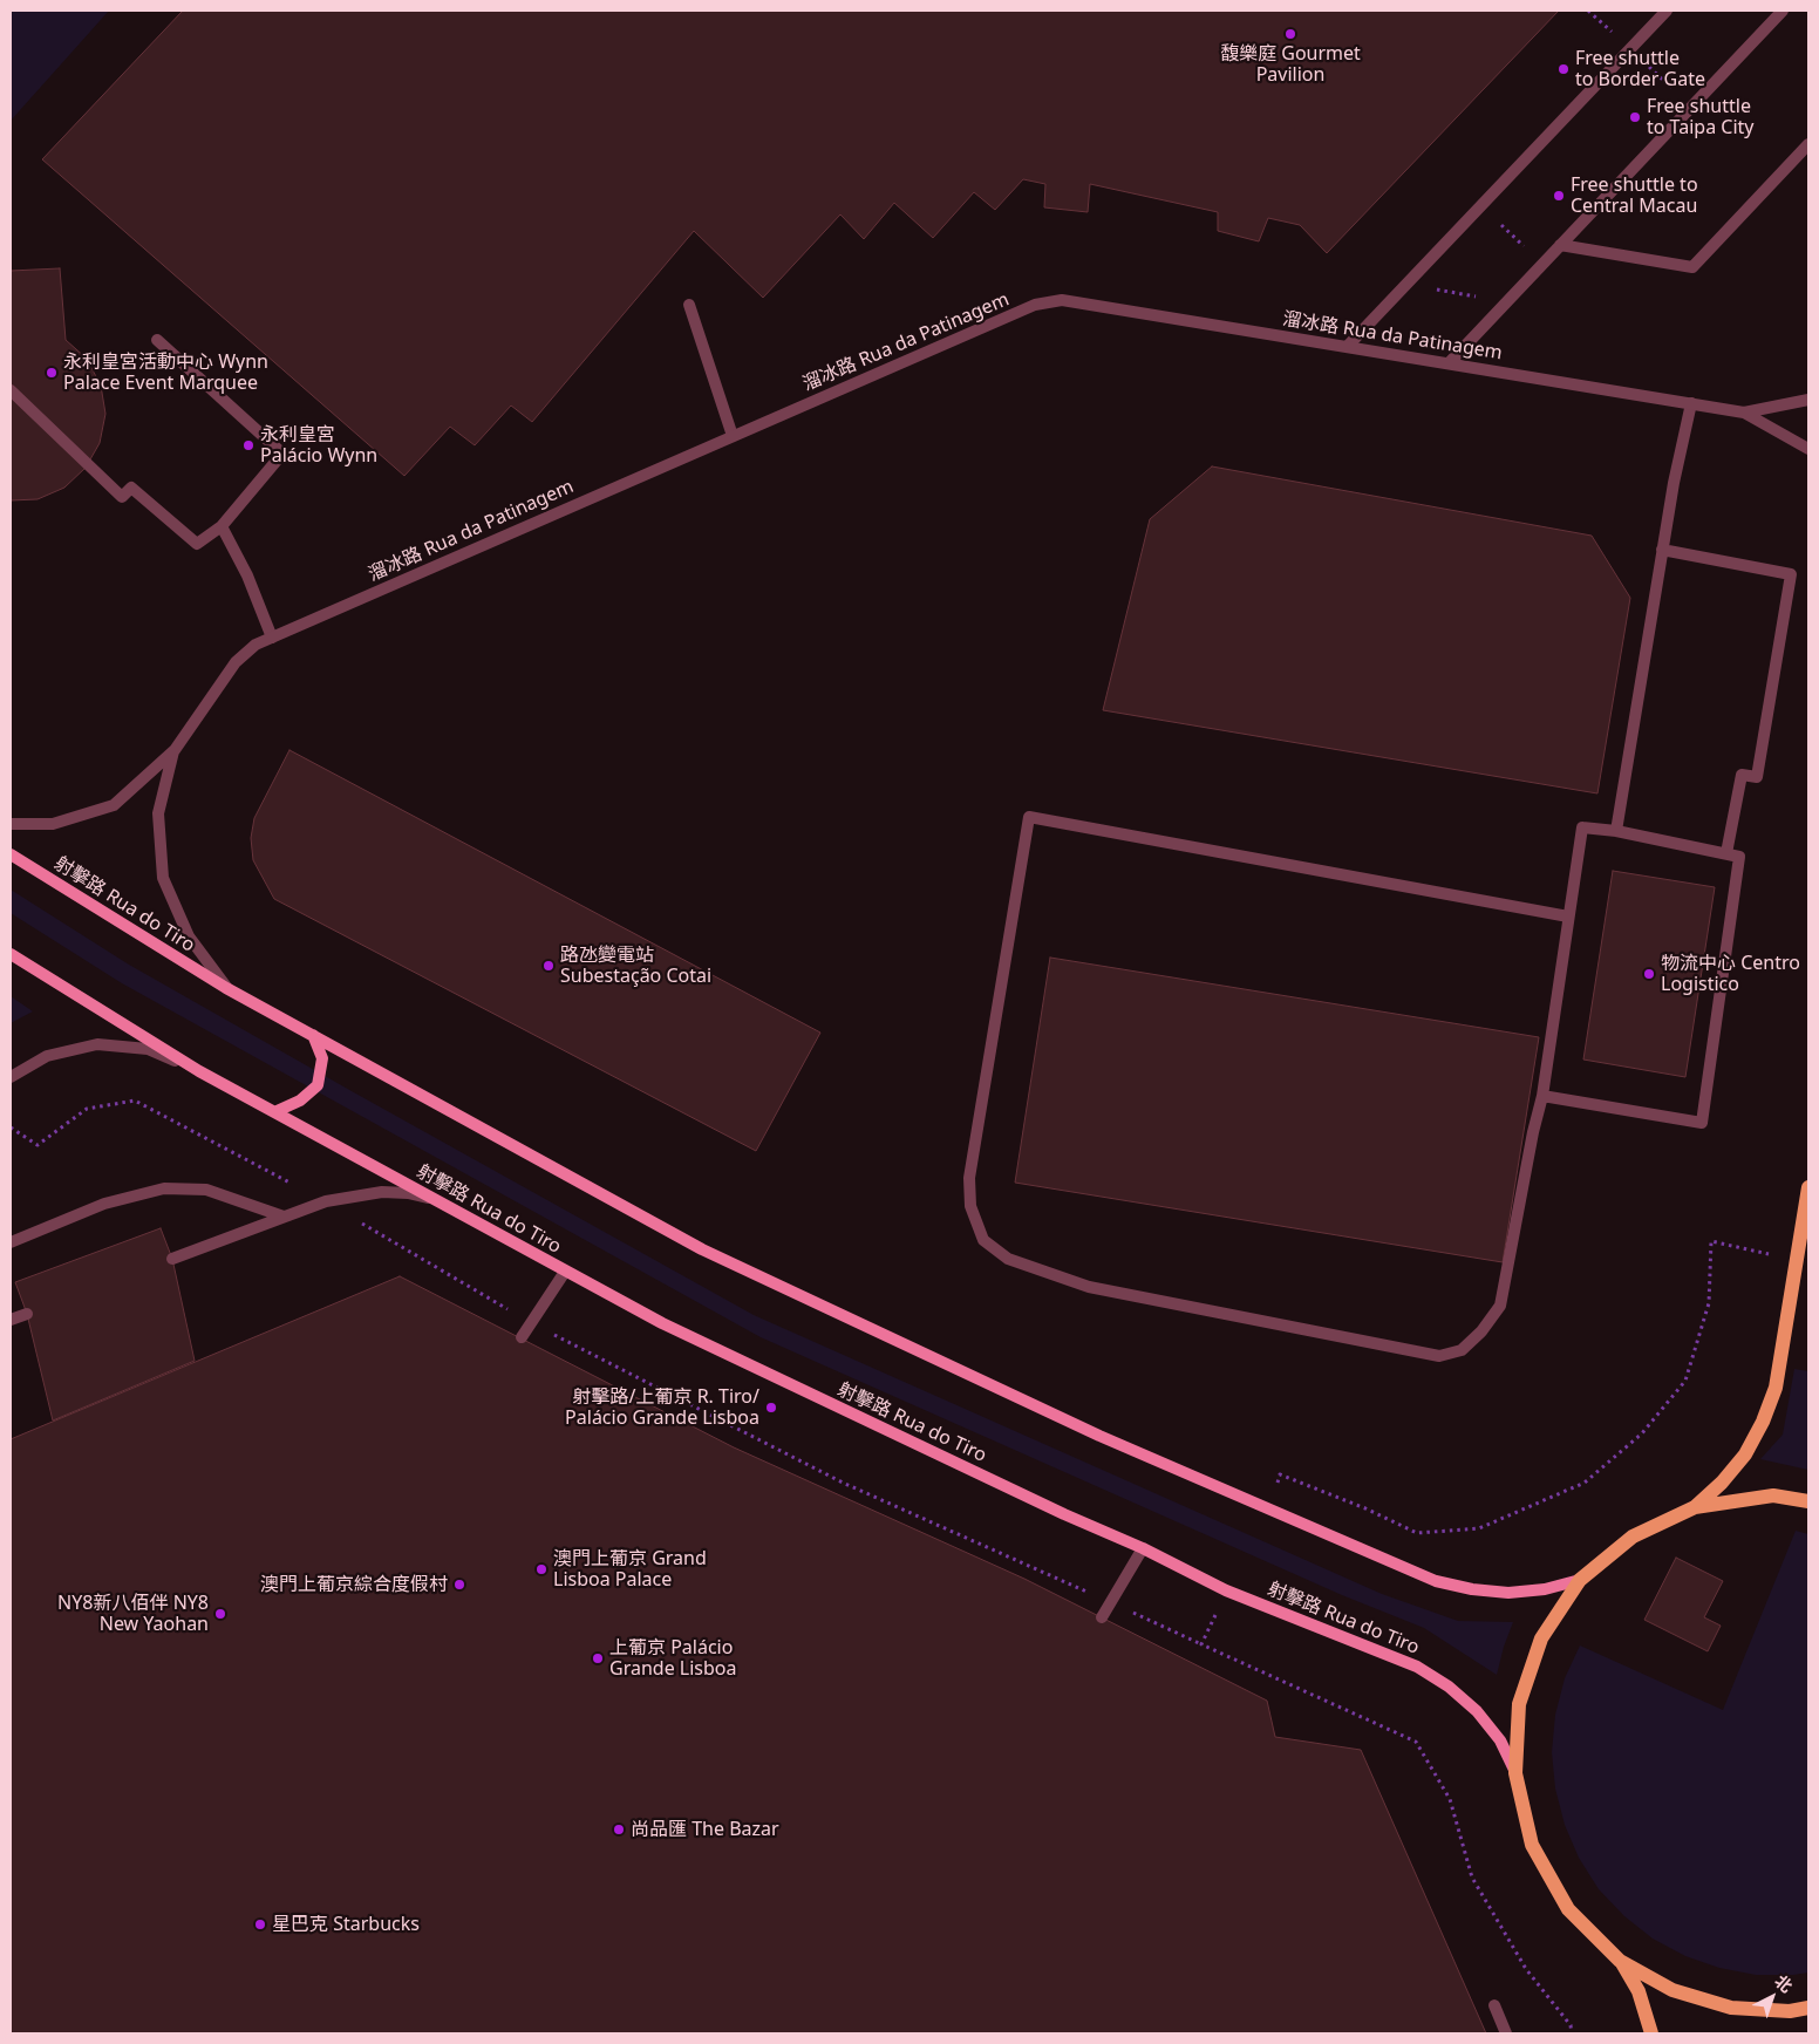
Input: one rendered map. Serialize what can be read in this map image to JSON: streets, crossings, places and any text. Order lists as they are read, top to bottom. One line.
{"streets":{"street":["溜冰路 Rua da Patinagem","射擊路 Rua do Tiro"]},"crossings":[["溜冰路 Rua da Patinagem","射擊路 Rua do Tiro"]],"places":["馥樂庭 Gourmet Pavilion","Free shuttle to Border Gate","Free shuttle to Taipa City","Free shuttle to Central Macau","永利皇宮活動中心 Wynn Palace Event Marquee","永利皇宮 Palácio Wynn","路氹變電站 Subestação Cotai","物流中心 Centro Logistico","射擊路/上葡京 R. Tiro/ Palácio Grande Lisboa","澳門上葡京 Grand Lisboa Palace","澳門上葡京綜合度假村","NY8新八佰伴 NY8 New Yaohan","上葡京 Palácio Grande Lisboa","尚品匯 The Bazar","星巴克 Starbucks"],"north":"top right"}
